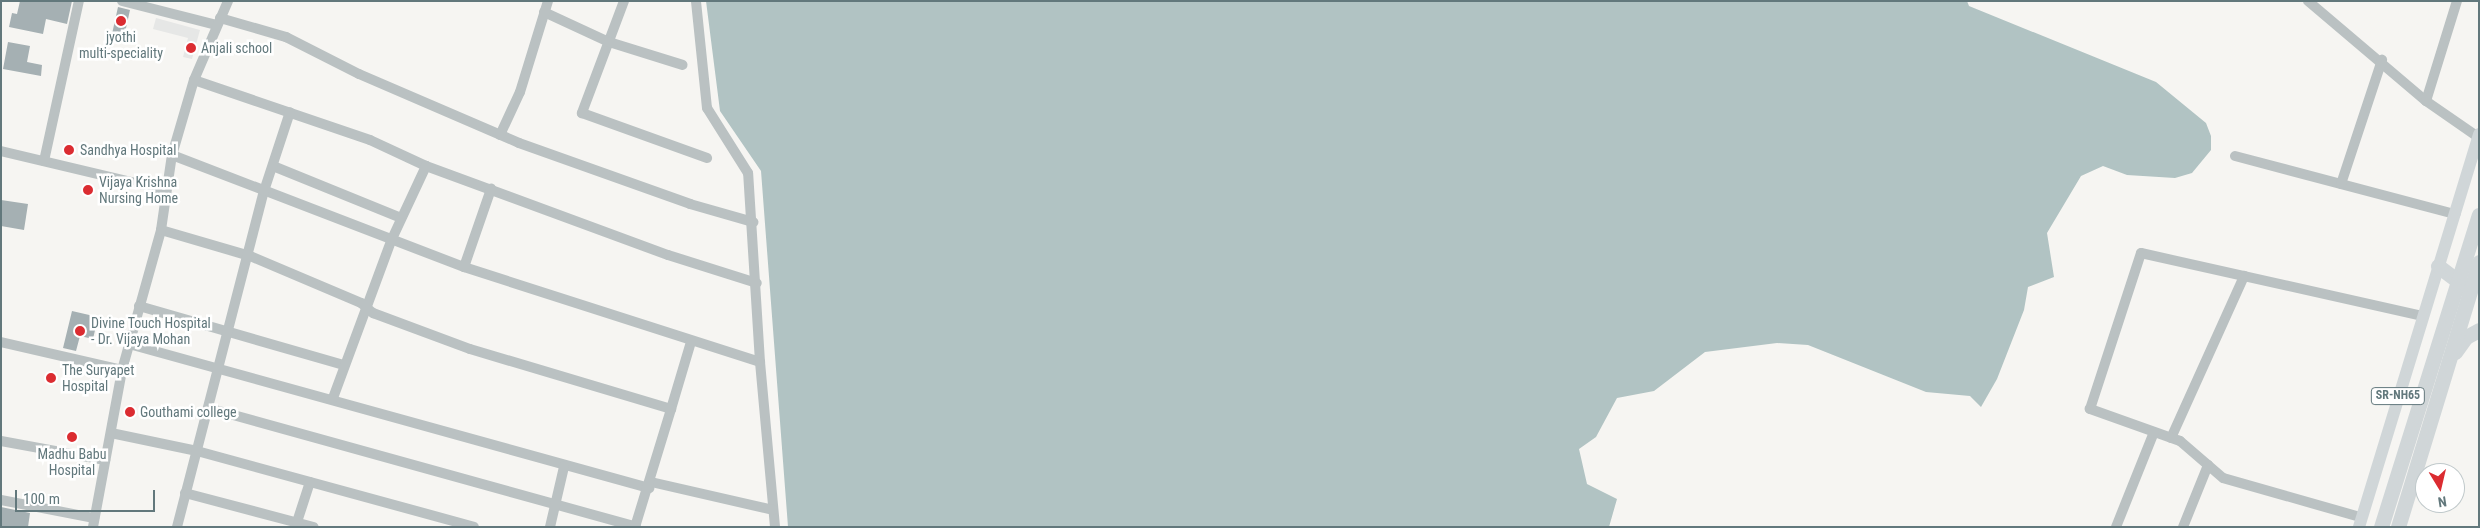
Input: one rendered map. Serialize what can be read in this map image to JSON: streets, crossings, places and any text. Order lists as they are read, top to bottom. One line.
{"streets":{"main road":["SR-NH65"]},"places":["jyothi multi-speciality","Anjali school","Sandhya Hospital","Vijaya Krishna Nursing Home","Divine Touch Hospital - Dr. Vijaya Mohan","The Suryapet Hospital","Gouthami college","Madhu Babu Hospital"],"scale_bar":"100 m","north":"bottom"}
